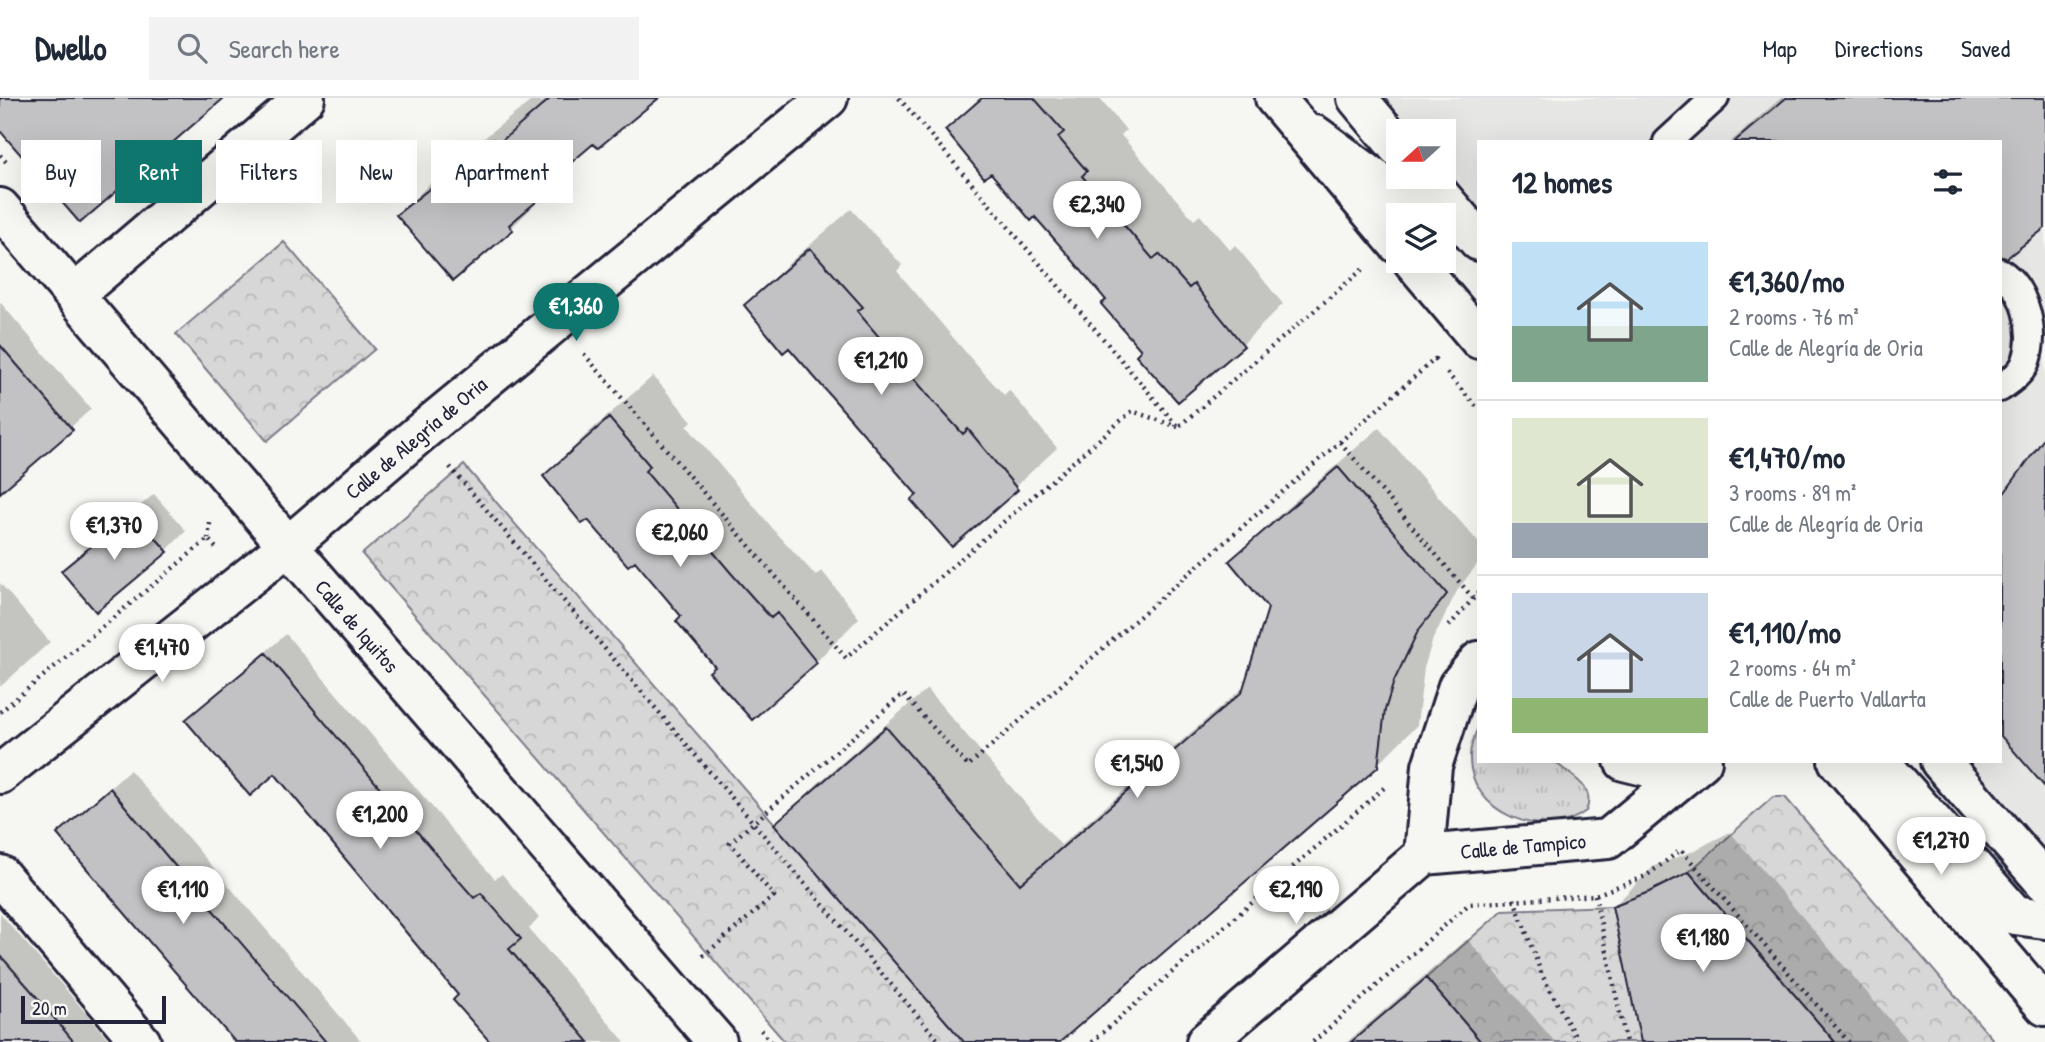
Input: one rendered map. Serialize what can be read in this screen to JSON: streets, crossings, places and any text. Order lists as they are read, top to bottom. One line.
{"streets":{"street":["Calle de Alegría de Oria","Calle de Iquitos","Calle de Tampico"]},"crossings":[["Calle de Alegría de Oria","Calle de Iquitos"]],"scale_bar":"20 m","north":"left","page":{"header":"Dwello","search":"Search here","nav":["Map","Directions","Saved"],"chip":["Buy","Rent","Filters","New","Apartment"],"heading":"12 homes","price":["€2,340","€1,360","€1,210","€1,370","€2,060","€1,470","€1,540","€1,200","€1,270","€1,110","€2,190","€1,180"],"list":[{"name":"€1,360/mo","note":"2 rooms · 76 m² · Calle de Alegría de Oria"},{"name":"€1,470/mo","note":"3 rooms · 89 m² · Calle de Alegría de Oria"},{"name":"€1,110/mo","note":"2 rooms · 64 m² · Calle de Puerto Vallarta"}],"scale":"20 m"}}
